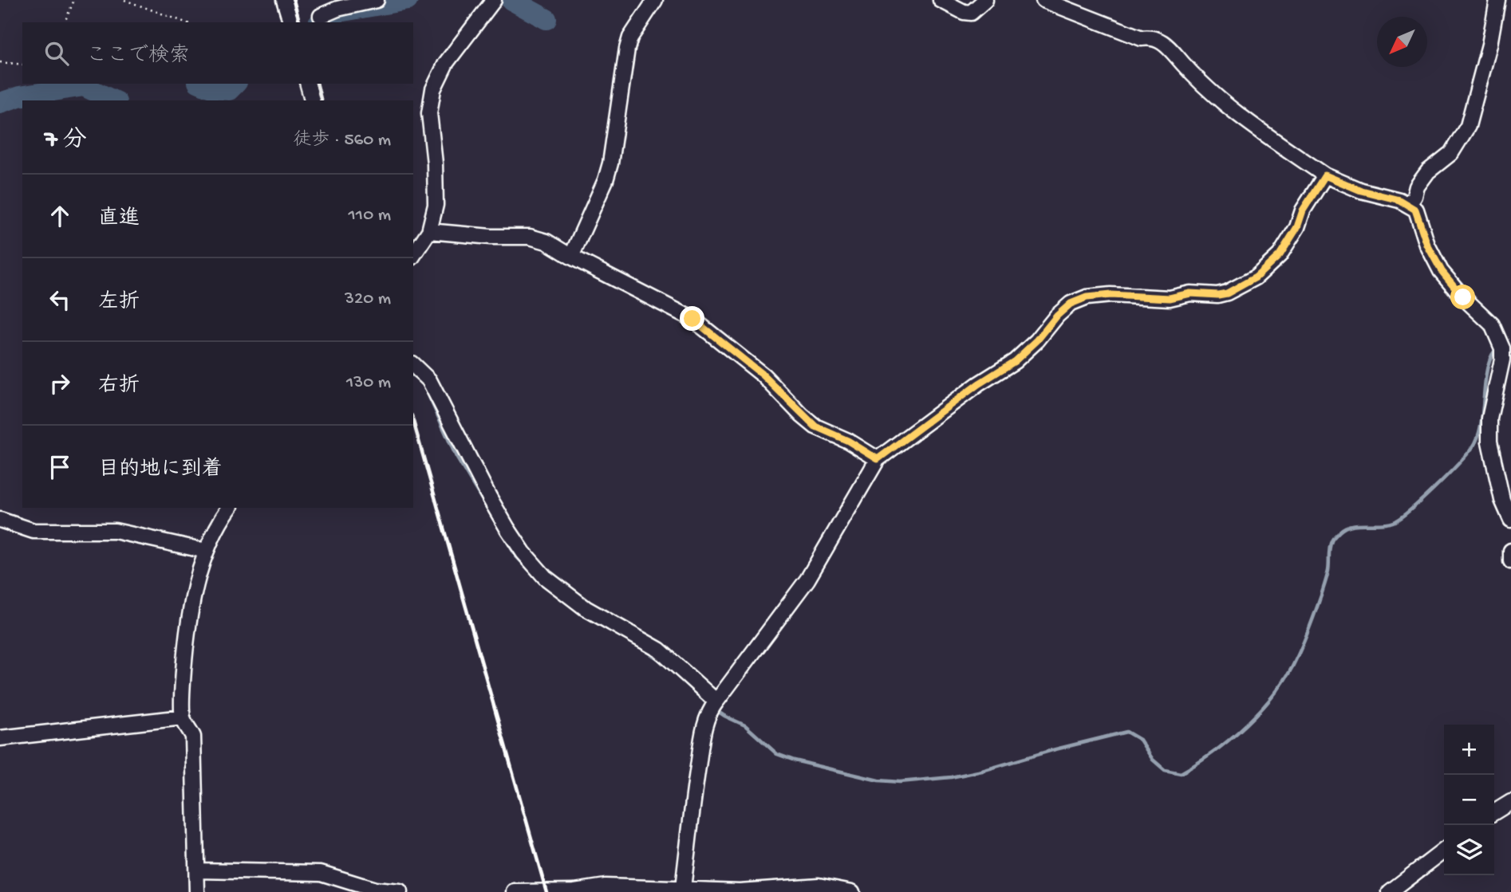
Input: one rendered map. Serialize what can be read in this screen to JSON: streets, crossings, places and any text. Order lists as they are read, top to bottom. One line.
{"north":"bottom left","page":{"search":"ここで検索","heading":["7 分","徒歩 · 560 m"],"list":[["直進","110 m"],["左折","320 m"],["右折","130 m"],"目的地に到着"],"map_buttons":["+","−"]}}
